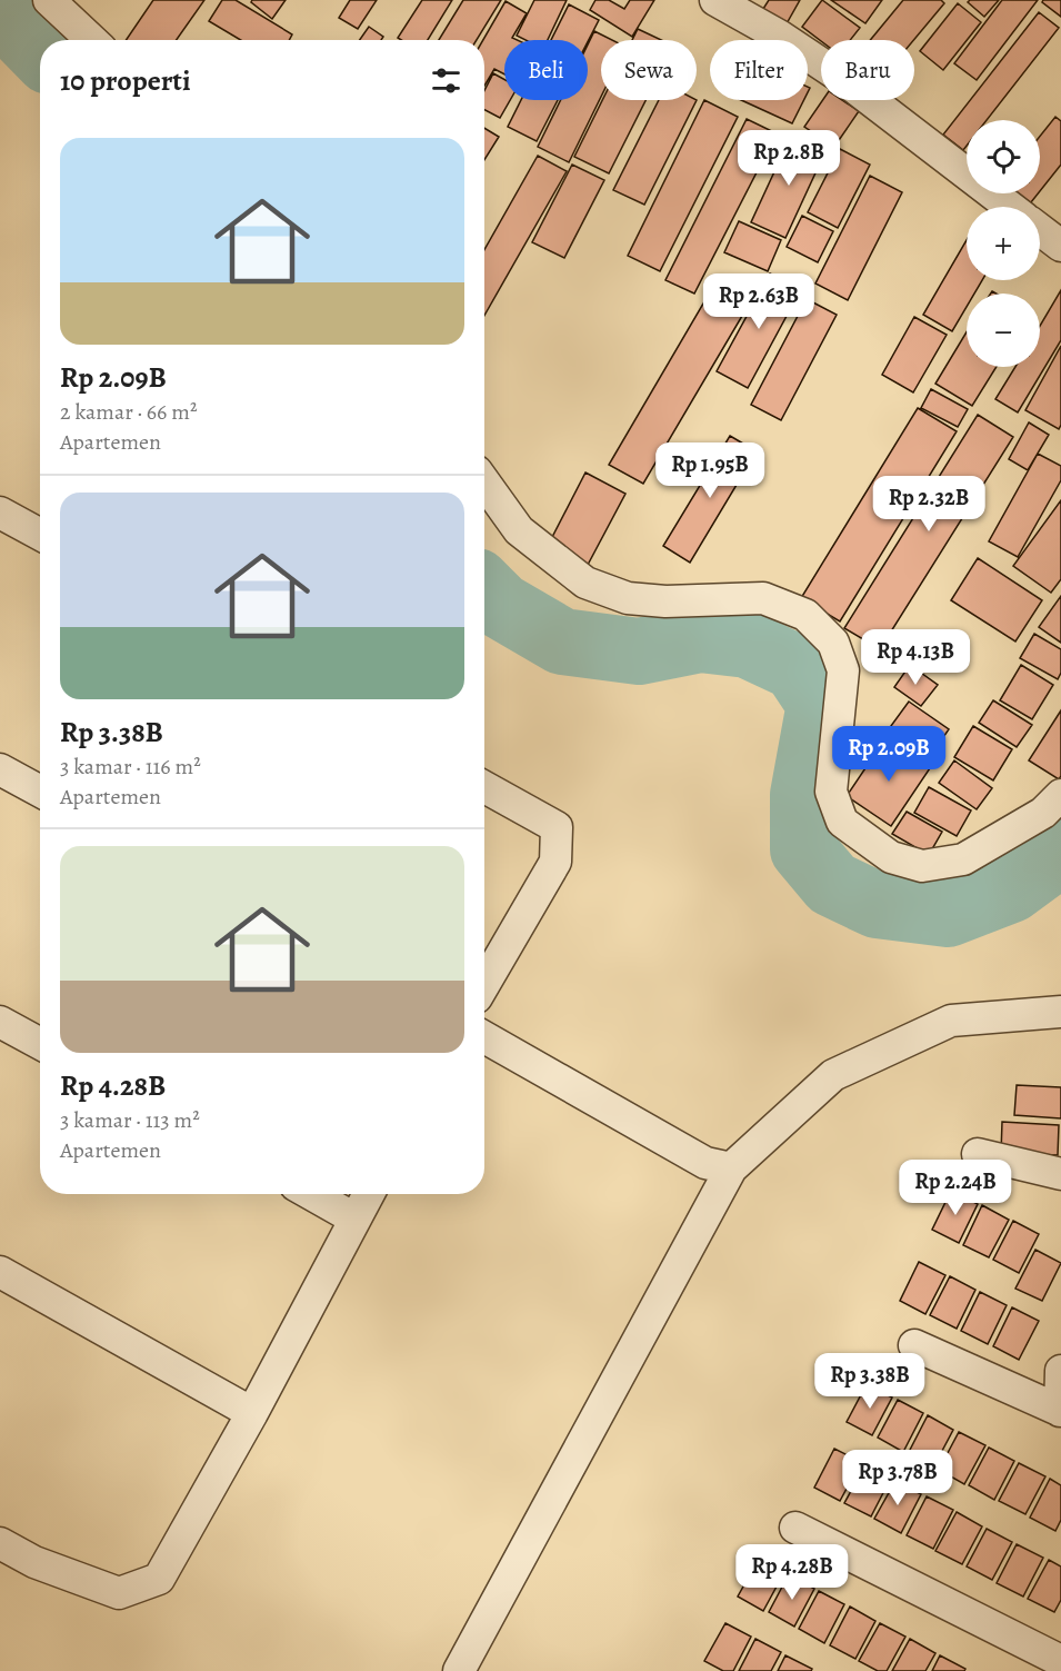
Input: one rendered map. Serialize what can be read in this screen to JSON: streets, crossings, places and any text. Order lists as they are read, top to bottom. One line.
{"page":{"chip":["Beli","Sewa","Filter","Baru"],"heading":"10 properti","map_buttons":["+","−"],"list":[{"name":"Rp 2.09B","note":"2 kamar · 66 m² · Apartemen"},{"name":"Rp 3.38B","note":"3 kamar · 116 m² · Apartemen"},{"name":"Rp 4.28B","note":"3 kamar · 113 m² · Apartemen"}],"price":["Rp 2.8B","Rp 2.63B","Rp 1.95B","Rp 2.32B","Rp 4.13B","Rp 2.09B","Rp 2.24B","Rp 3.38B","Rp 3.78B","Rp 4.28B"]}}
